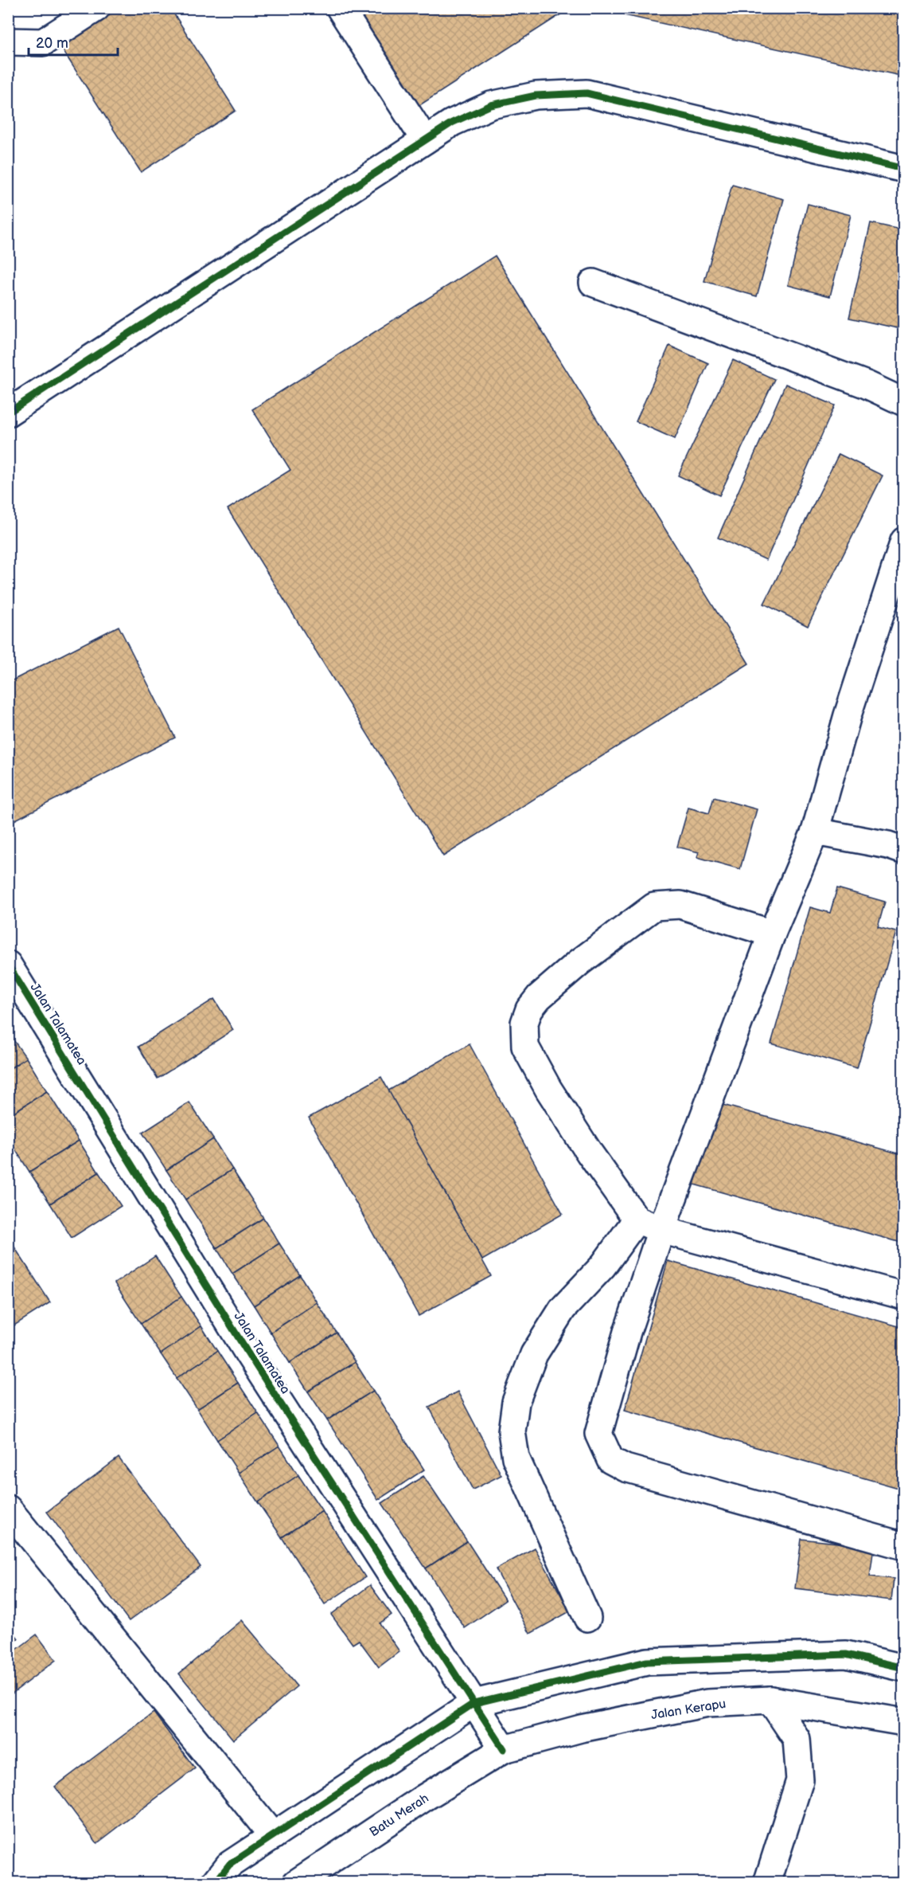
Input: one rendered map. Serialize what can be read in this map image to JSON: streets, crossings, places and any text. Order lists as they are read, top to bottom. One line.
{"streets":{"street":["Jalan Talamatea","Jalan Kerapu","Batu Merah"]},"crossings":[["Jalan Talamatea","Jalan Kerapu"],["Jalan Talamatea","Batu Merah"],["Jalan Kerapu","Batu Merah"]],"scale_bar":"20 m"}
